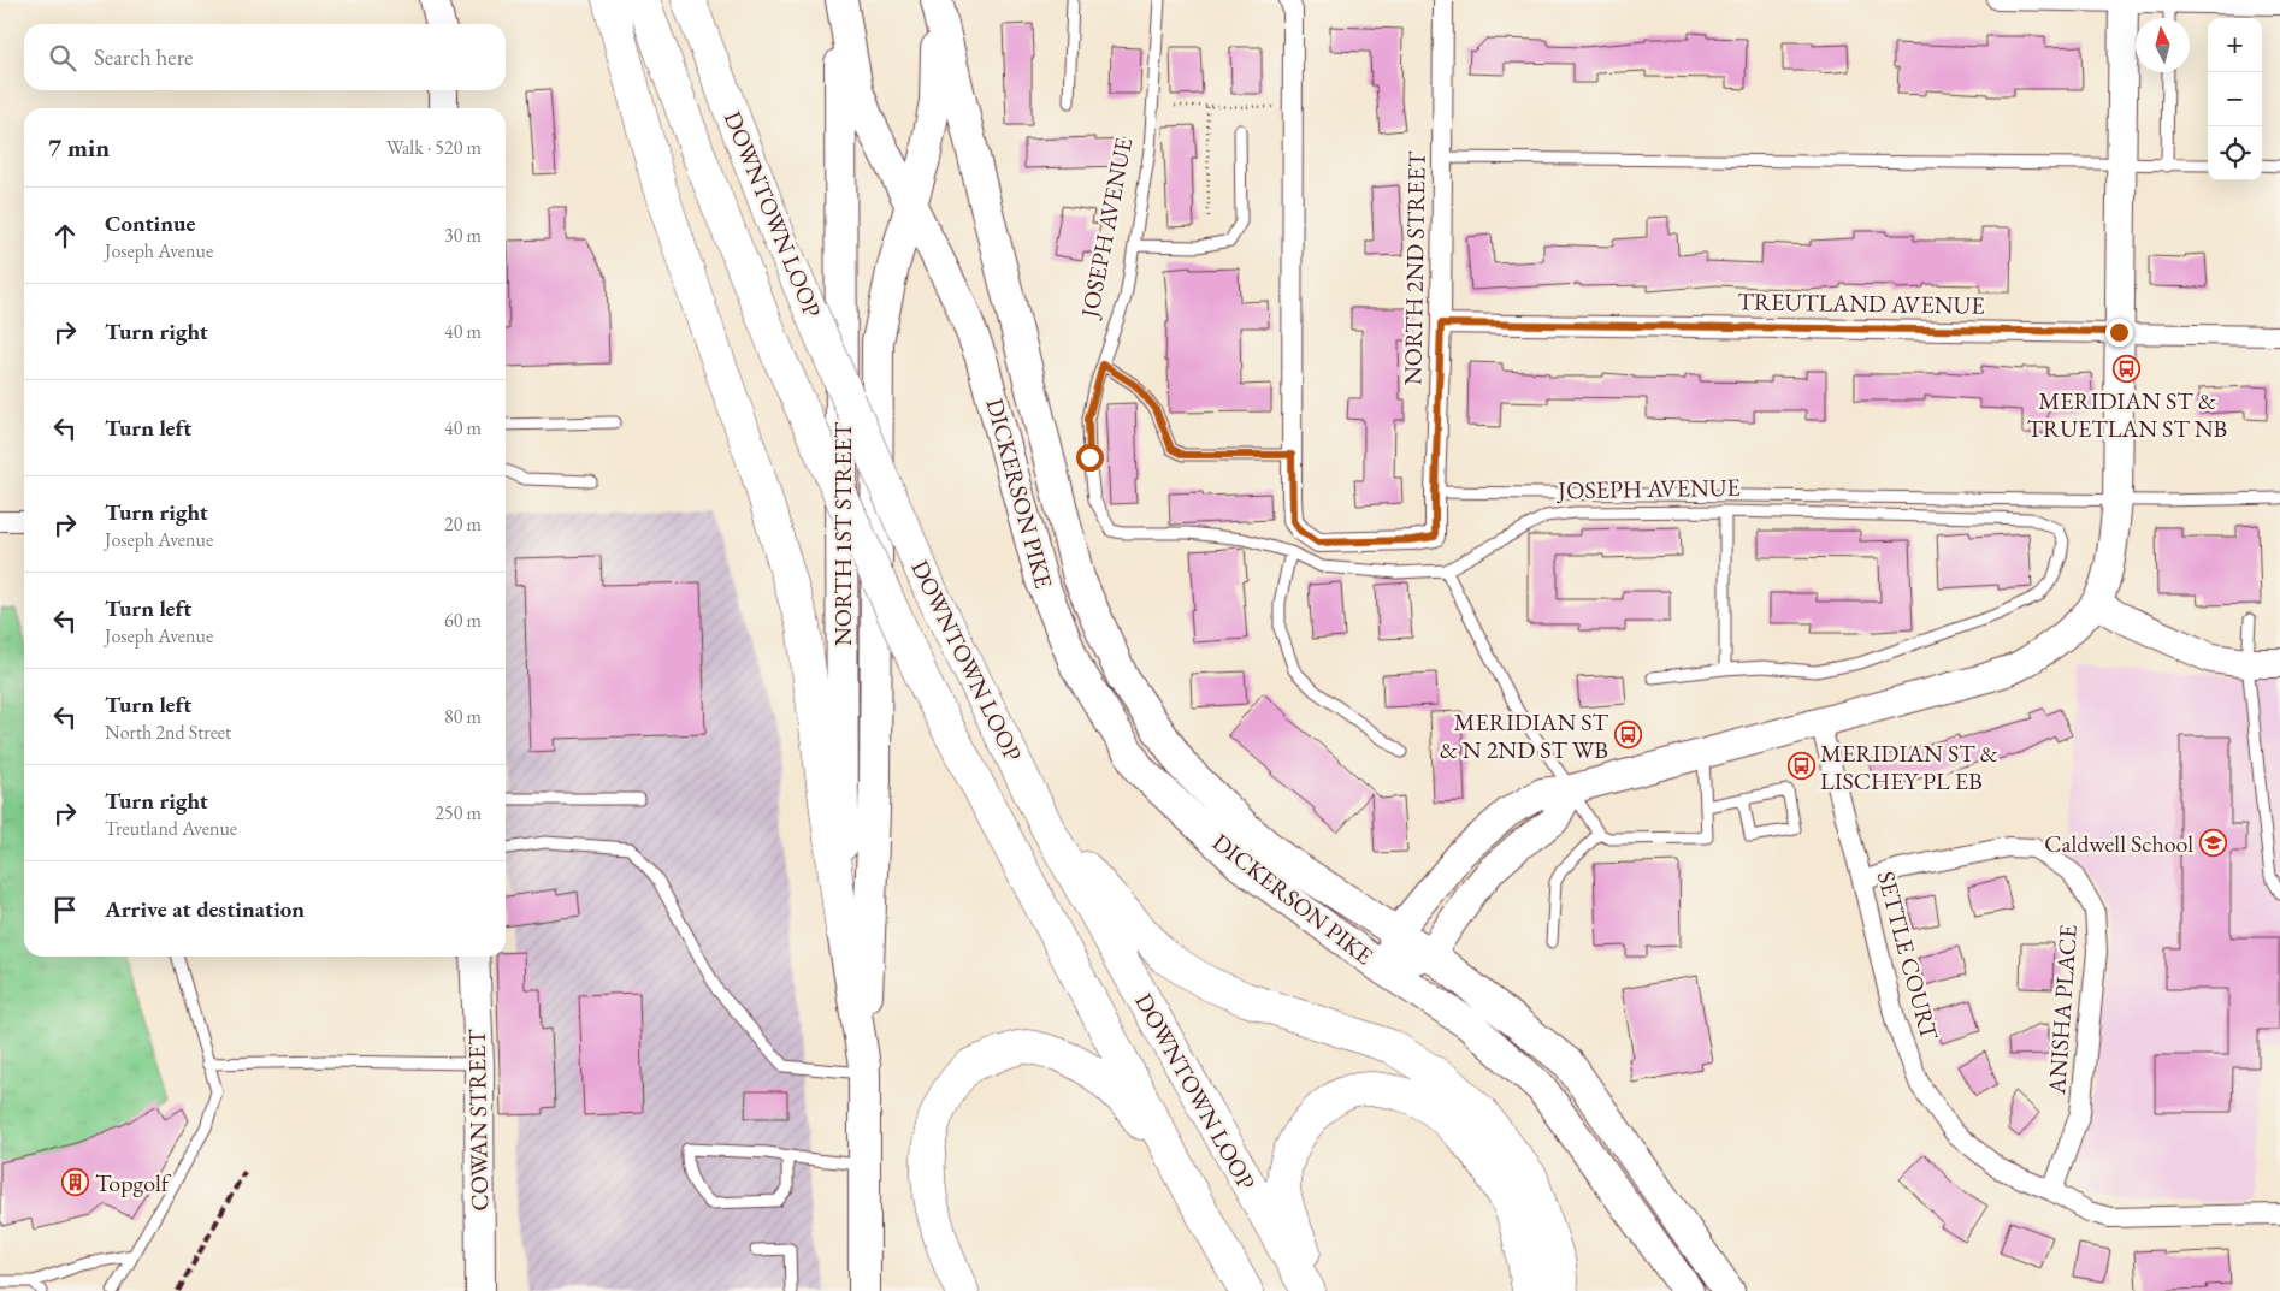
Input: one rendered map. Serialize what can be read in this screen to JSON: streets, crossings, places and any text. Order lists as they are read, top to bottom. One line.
{"streets":{"highway":["DOWNTOWN LOOP"],"main road":["DICKERSON PIKE","NORTH 1ST STREET"],"street":["NORTH 2ND STREET","TREUTLAND AVENUE","SETTLE COURT","ANISHA PLACE","COWAN STREET"],"lane":["JOSEPH AVENUE"]},"crossings":[["NORTH 2ND STREET","TREUTLAND AVENUE"],["DICKERSON PIKE","NORTH 1ST STREET"],["SETTLE COURT","ANISHA PLACE"]],"places":{"bus stop":["MERIDIAN ST & TRUETLAN ST NB","MERIDIAN ST & N 2ND ST WB","MERIDIAN ST & LISCHEY PL EB"],"school or university":["Caldwell School"],"building":["Topgolf"]},"north":"top","page":{"map_buttons":["+","−"],"search":"Search here","heading":["7 min","Walk · 520 m"],"list":[["Continue","Joseph Avenue","30 m"],["Turn right","40 m"],["Turn left","40 m"],["Turn right","Joseph Avenue","20 m"],["Turn left","Joseph Avenue","60 m"],["Turn left","North 2nd Street","80 m"],["Turn right","Treutland Avenue","250 m"],"Arrive at destination"]}}
